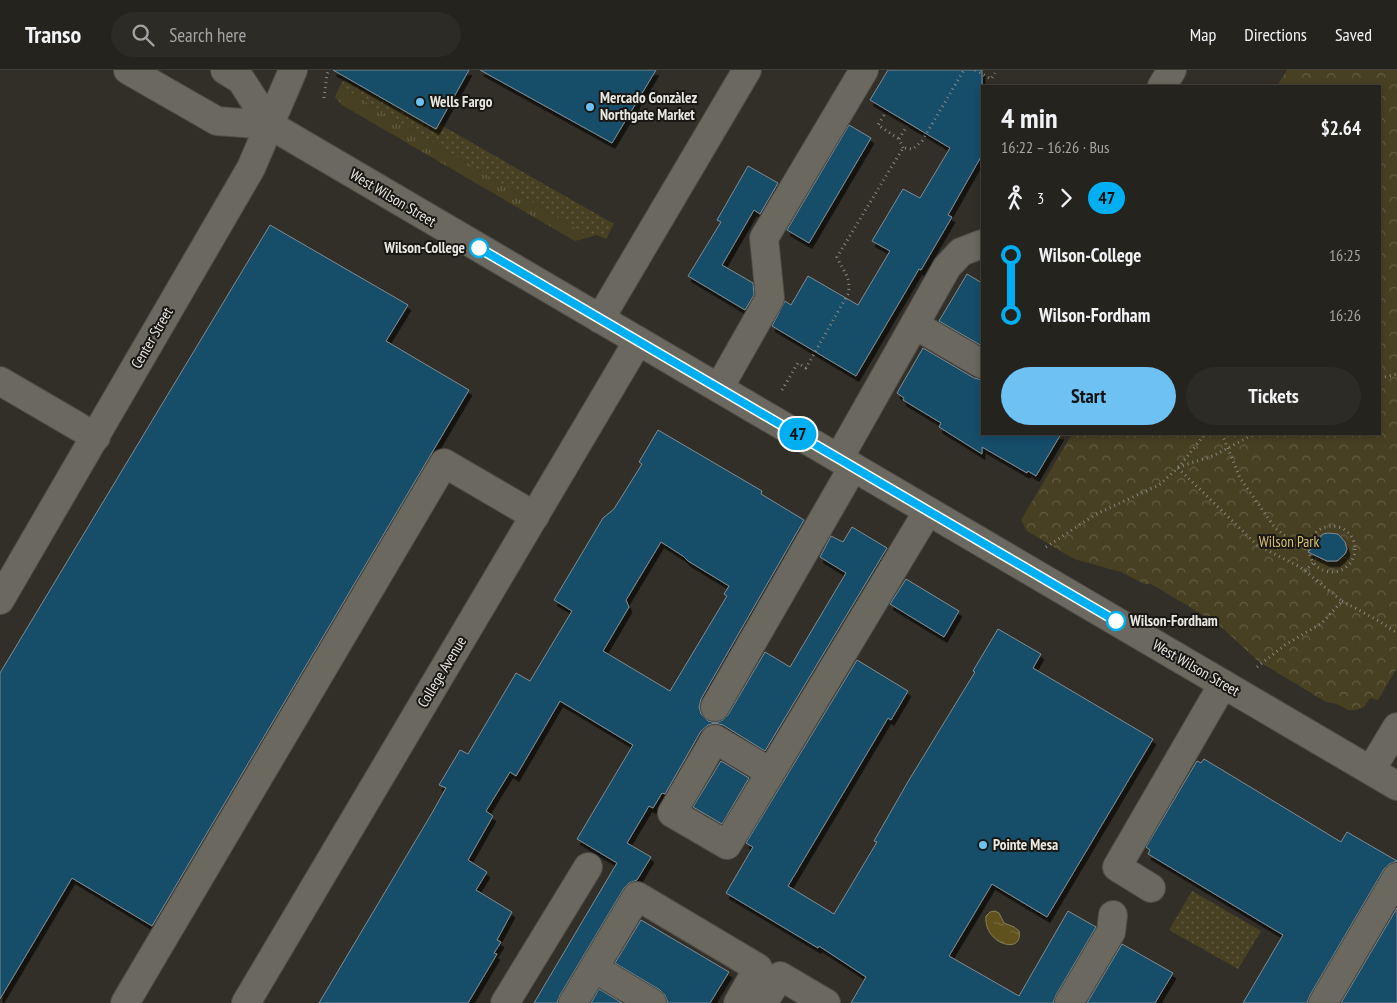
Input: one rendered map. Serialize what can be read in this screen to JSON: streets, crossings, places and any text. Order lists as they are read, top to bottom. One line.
{"streets":{"street":["West Wilson Street","Center Street","College Avenue"]},"crossings":[["West Wilson Street","Center Street"],["West Wilson Street","College Avenue"]],"parks":["Wilson Park"],"places":["Wells Fargo","Mercado Gonzàlez Northgate Market","Wilson-College","Wilson-Fordham","Pointe Mesa"],"lines":["bus line 47"],"page":{"header":"Transo","search":"Search here","nav":["Map","Directions","Saved"],"on_map":"47","heading":["4 min","16:22 – 16:26 · Bus","$2.64"],"legs":["3","47"],"list":[{"name":"Wilson-College","value":"16:25"},{"name":"Wilson-Fordham","value":"16:26"}],"buttons":["Start","Tickets"]}}
